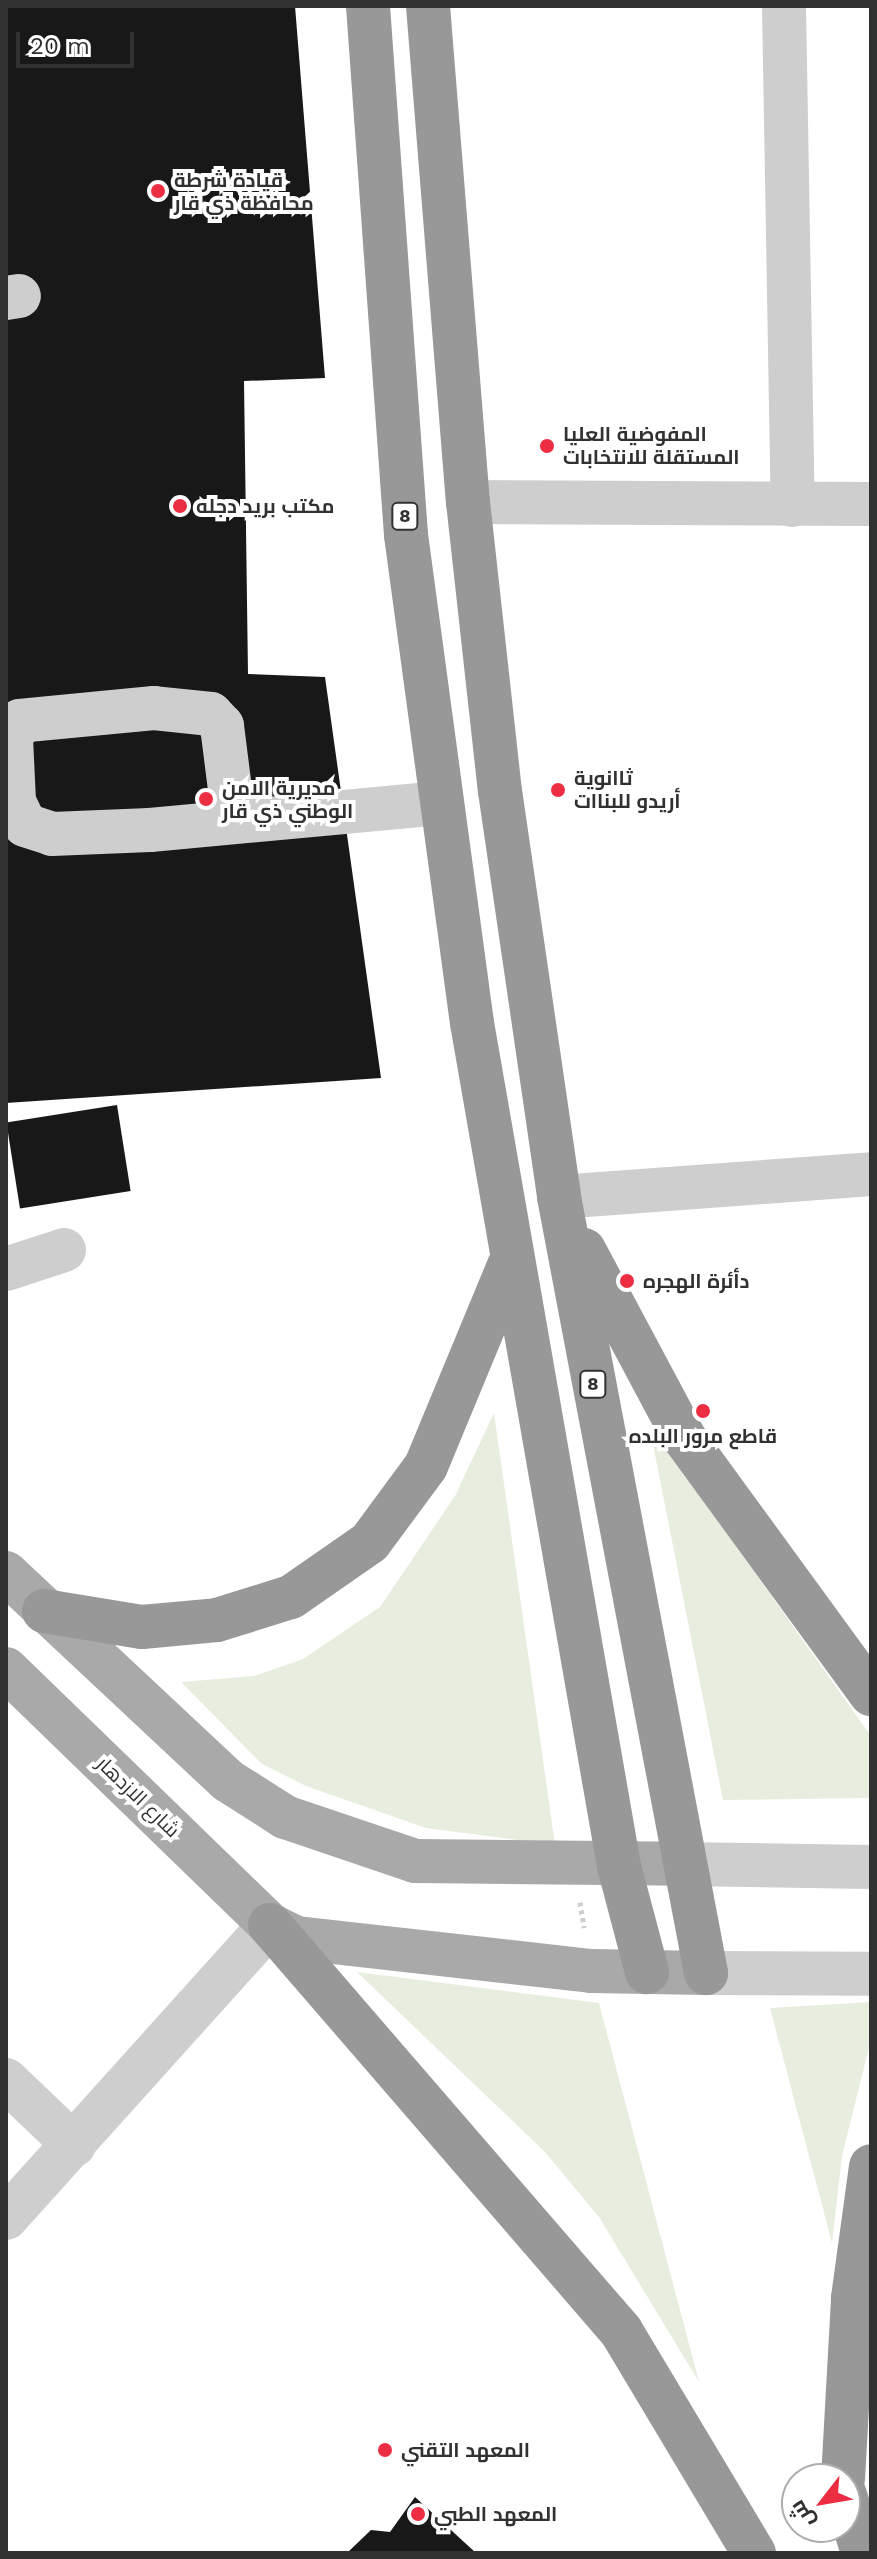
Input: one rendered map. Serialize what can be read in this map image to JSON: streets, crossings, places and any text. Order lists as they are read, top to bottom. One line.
{"streets":{"highway":["8"],"main road":["شارع الازدهار"]},"places":["قيادة شرطة محافظة ذي قار","المفوضية العليا المستقلة للانتخابات","مكتب بريد دجله","ثاانوية أريدو للبناات","مديرية الامن الوطني ذي قار","دأئرة الهجره","قاطع مرور البلده","المعهد التقني","المعهد الطبي"],"scale_bar":"20 m","north":"bottom left"}
